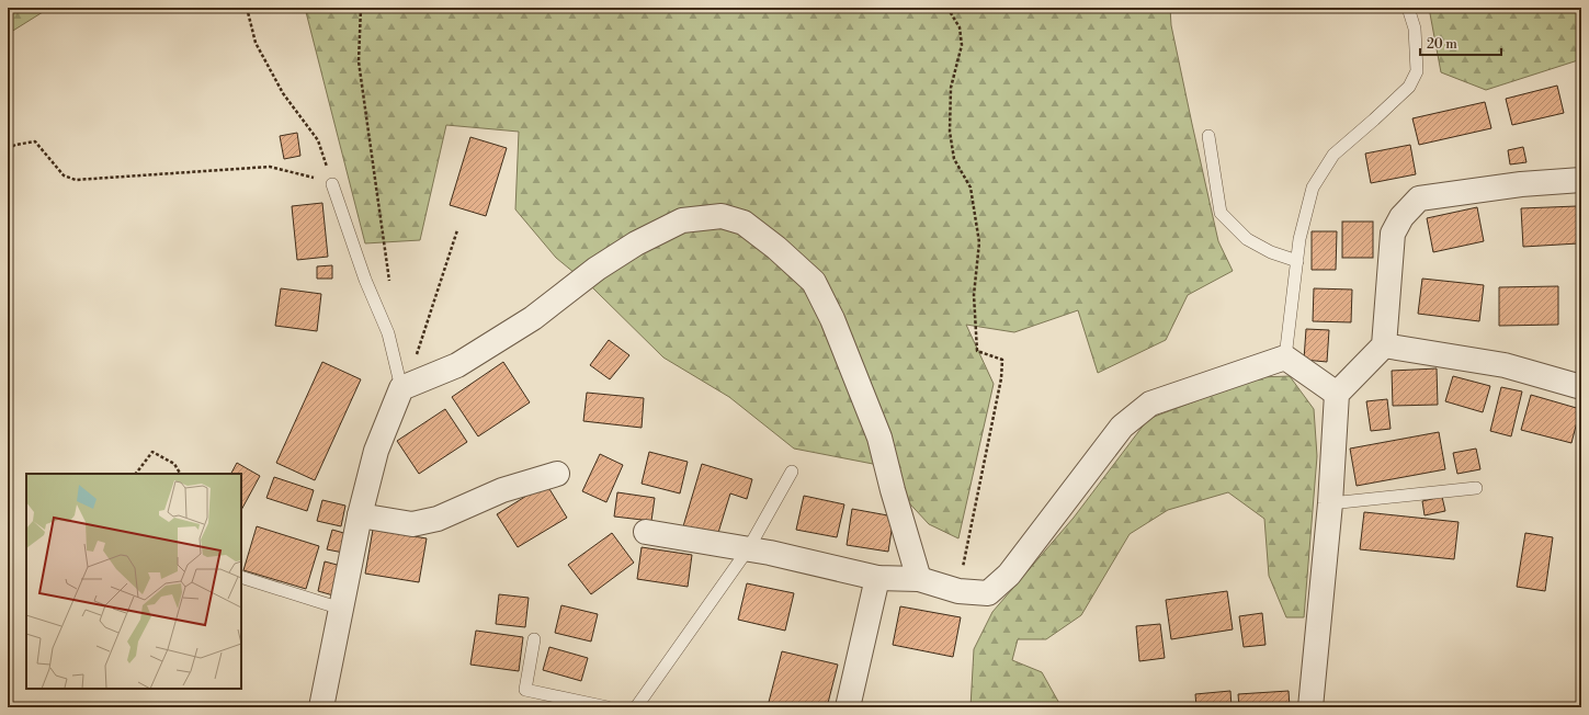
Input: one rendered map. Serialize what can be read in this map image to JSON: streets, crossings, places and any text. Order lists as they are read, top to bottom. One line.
{"scale_bar":"20 m"}
